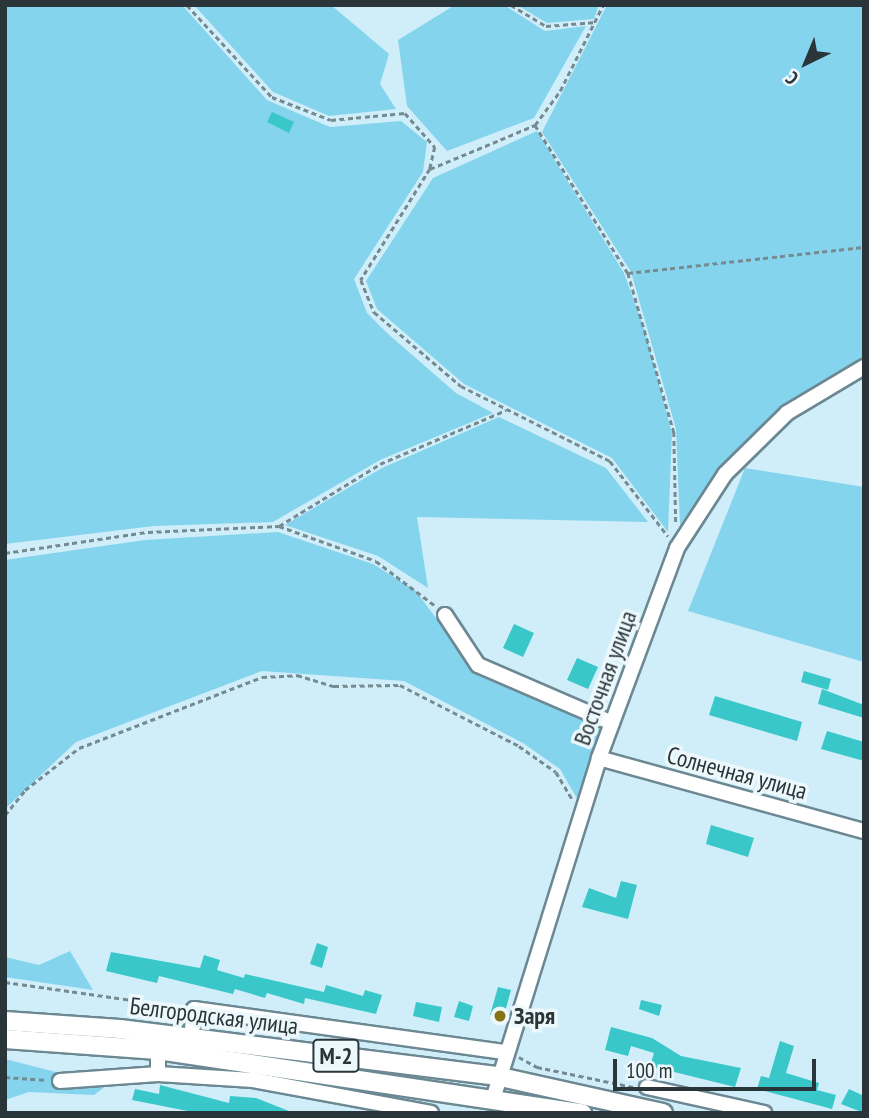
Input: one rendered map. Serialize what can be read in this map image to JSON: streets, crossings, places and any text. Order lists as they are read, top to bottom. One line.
{"streets":{"main road":["Белгородская улица","М-2"],"street":["Восточная улица","Солнечная улица"]},"crossings":[["Восточная улица","Солнечная улица"],["Восточная улица","Белгородская улица"]],"places":["Заря"],"scale_bar":"100 m","north":"bottom left"}
